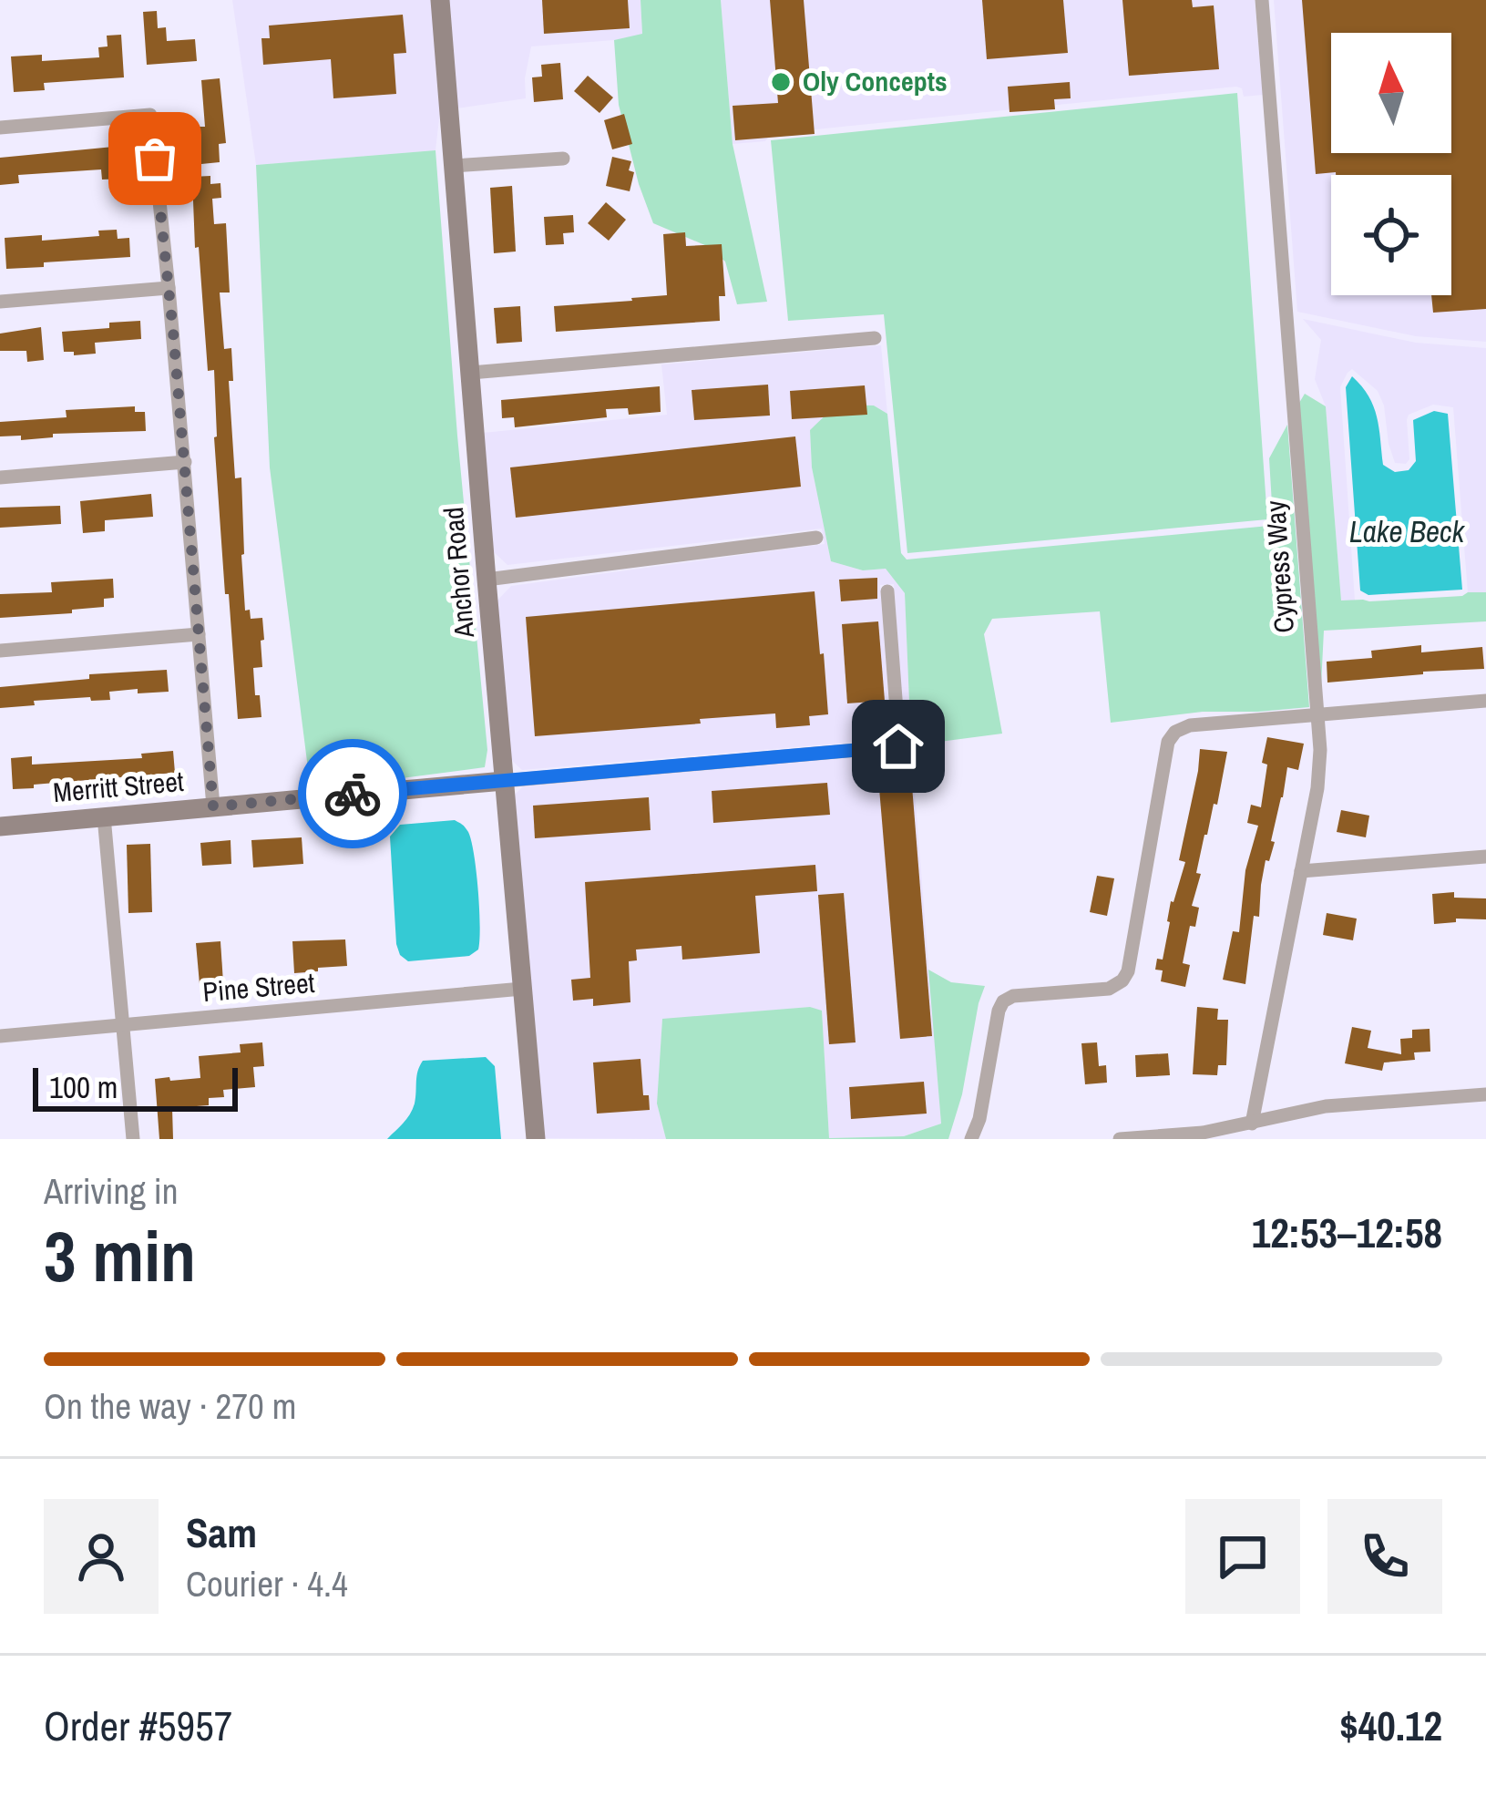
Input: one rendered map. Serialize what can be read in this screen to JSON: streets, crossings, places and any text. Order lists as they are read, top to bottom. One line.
{"streets":{"street":["Cypress Way","Anchor Road","Merritt Street","Pine Street"]},"crossings":[["Anchor Road","Merritt Street"],["Anchor Road","Pine Street"]],"water":["Lake Beck"],"places":["Oly Concepts"],"scale_bar":"100 m","north":"top","page":{"scale":"100 m","heading":["3 min","Arriving in","12:53–12:58"],"panel":["Sam","Courier · 4.4","Order #5957","$40.12"],"bar":"On the way · 270 m"}}
